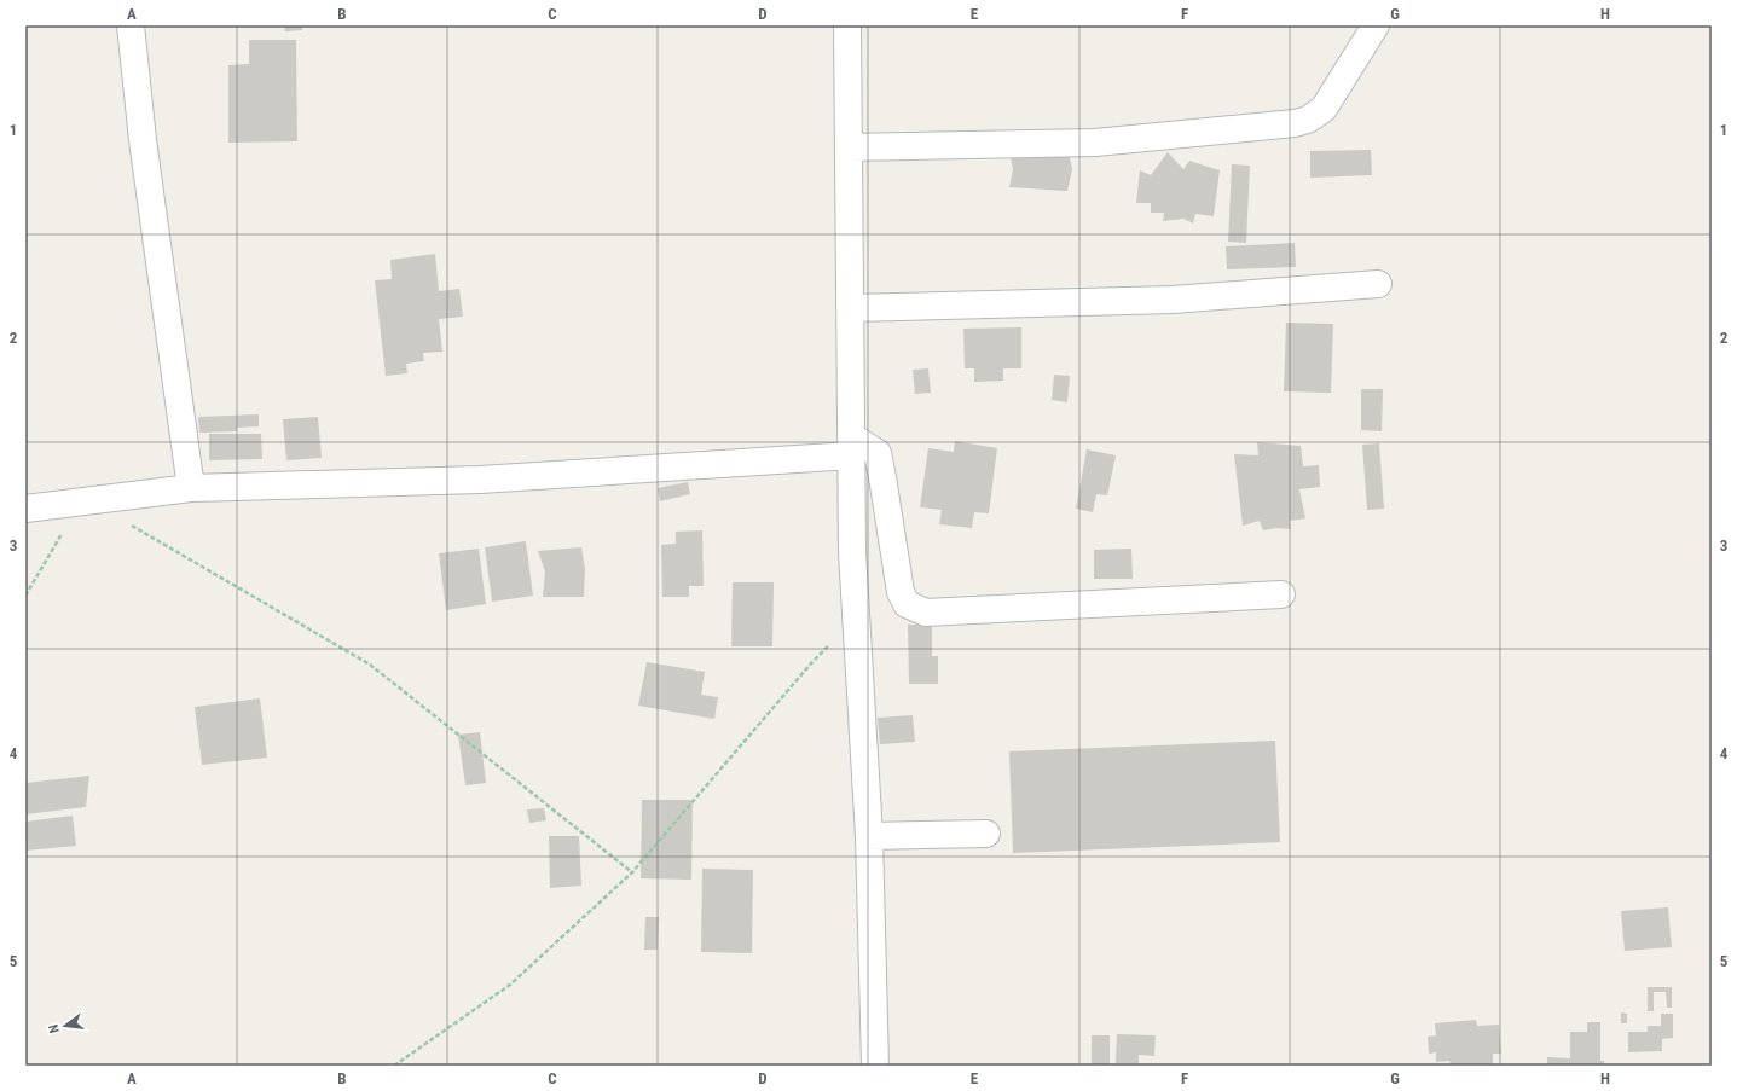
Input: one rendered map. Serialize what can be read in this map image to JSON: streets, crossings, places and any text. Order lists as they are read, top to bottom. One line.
{"north":"left","grid":{"columns":["A","B","C","D","E","F","G","H"],"rows":["1","2","3","4","5"]}}
